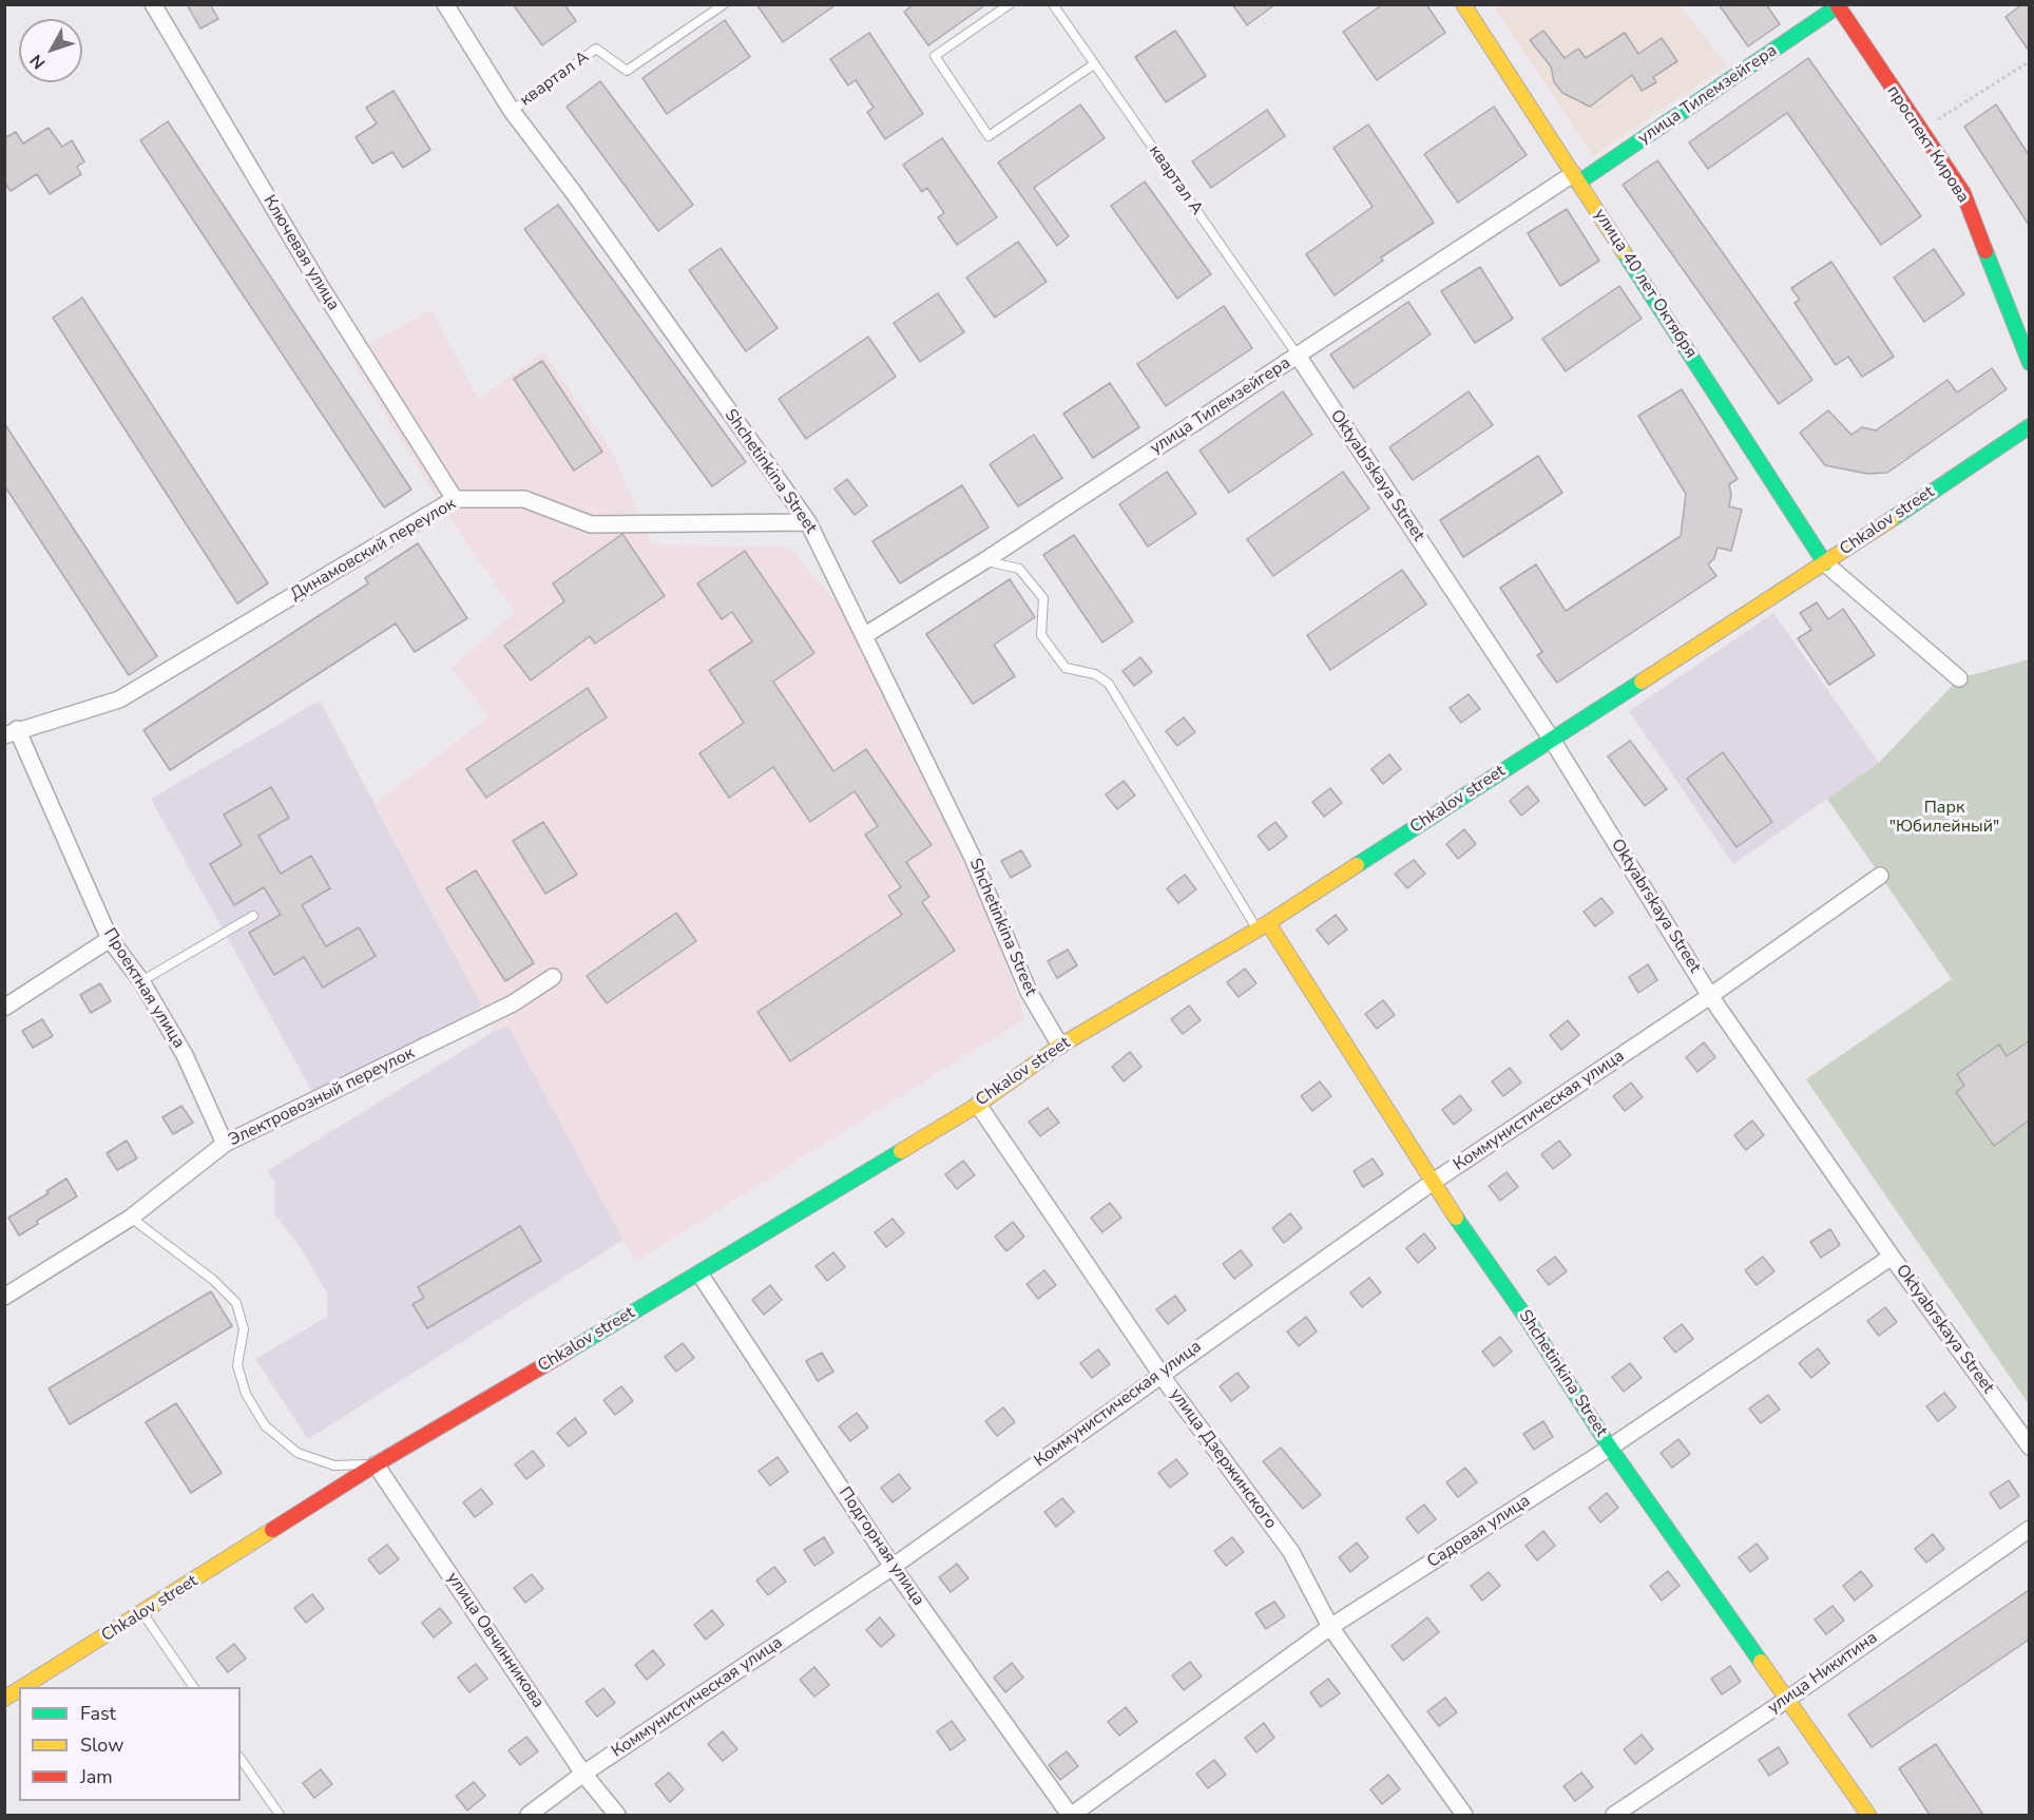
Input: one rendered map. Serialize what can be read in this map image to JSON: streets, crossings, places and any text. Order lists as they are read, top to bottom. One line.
{"streets":{"street":["улица Тилемзейгера","проспект Кирова","Ключевая улица","улица 40 лет Октября","Shchetinkina Street","Oktyabrskaya Street","Chkalov street","Динамовский переулок","Проектная улица","Электровозный переулок","Коммунистическая улица","улица Дзержинского","Садовая улица","Подгорная улица","улица Овчинникова","улица Никитина"],"lane":["квартал А"]},"crossings":[["квартал А","улица Тилемзейгера"],["квартал А","Shchetinkina Street"],["квартал А","Oktyabrskaya Street"],["улица Тилемзейгера","проспект Кирова"],["улица Тилемзейгера","улица 40 лет Октября"],["улица Тилемзейгера","Shchetinkina Street"],["улица Тилемзейгера","Oktyabrskaya Street"],["Ключевая улица","Динамовский переулок"],["улица 40 лет Октября","Chkalov street"],["Shchetinkina Street","Chkalov street"],["Shchetinkina Street","Динамовский переулок"],["Shchetinkina Street","Коммунистическая улица"],["Shchetinkina Street","Садовая улица"],["Shchetinkina Street","улица Никитина"],["Oktyabrskaya Street","Chkalov street"],["Oktyabrskaya Street","Коммунистическая улица"],["Oktyabrskaya Street","Садовая улица"],["Chkalov street","улица Дзержинского"],["Chkalov street","Подгорная улица"],["Chkalov street","улица Овчинникова"],["Динамовский переулок","Проектная улица"],["Проектная улица","Электровозный переулок"],["Коммунистическая улица","улица Дзержинского"],["Коммунистическая улица","Подгорная улица"],["Коммунистическая улица","улица Овчинникова"],["улица Дзержинского","Садовая улица"],["Садовая улица","Подгорная улица"]],"parks":["Парк \"Юбилейный\""],"legend":["Fast","Slow","Jam"],"north":"bottom left"}
